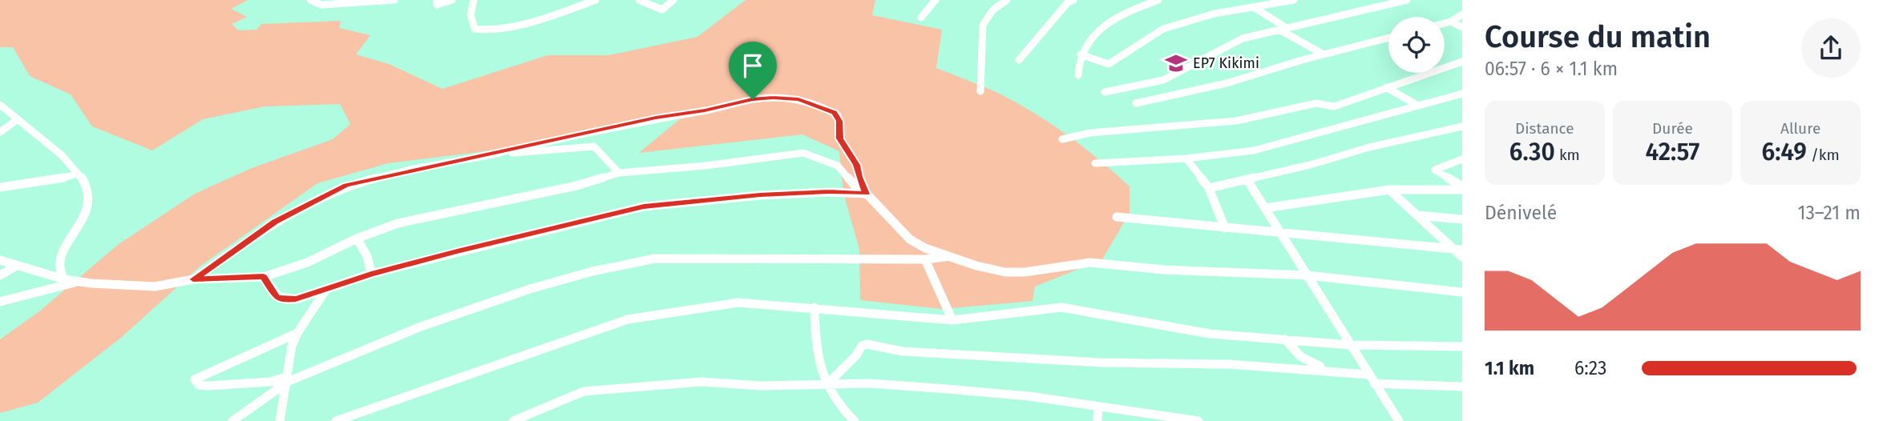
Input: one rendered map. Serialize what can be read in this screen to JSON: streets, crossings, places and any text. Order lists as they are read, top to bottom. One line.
{"places":{"school or university":["EP7 Kikimi"]},"page":{"heading":["Course du matin","06:57 · 6 × 1.1 km"],"stats":[["Distance","6.30 km"],["Durée","42:57"],["Allure","6:49 /km"]],"chart":["Dénivelé","13–21 m"],"list":[{"name":"1.1 km","note":"6:23"}]}}
